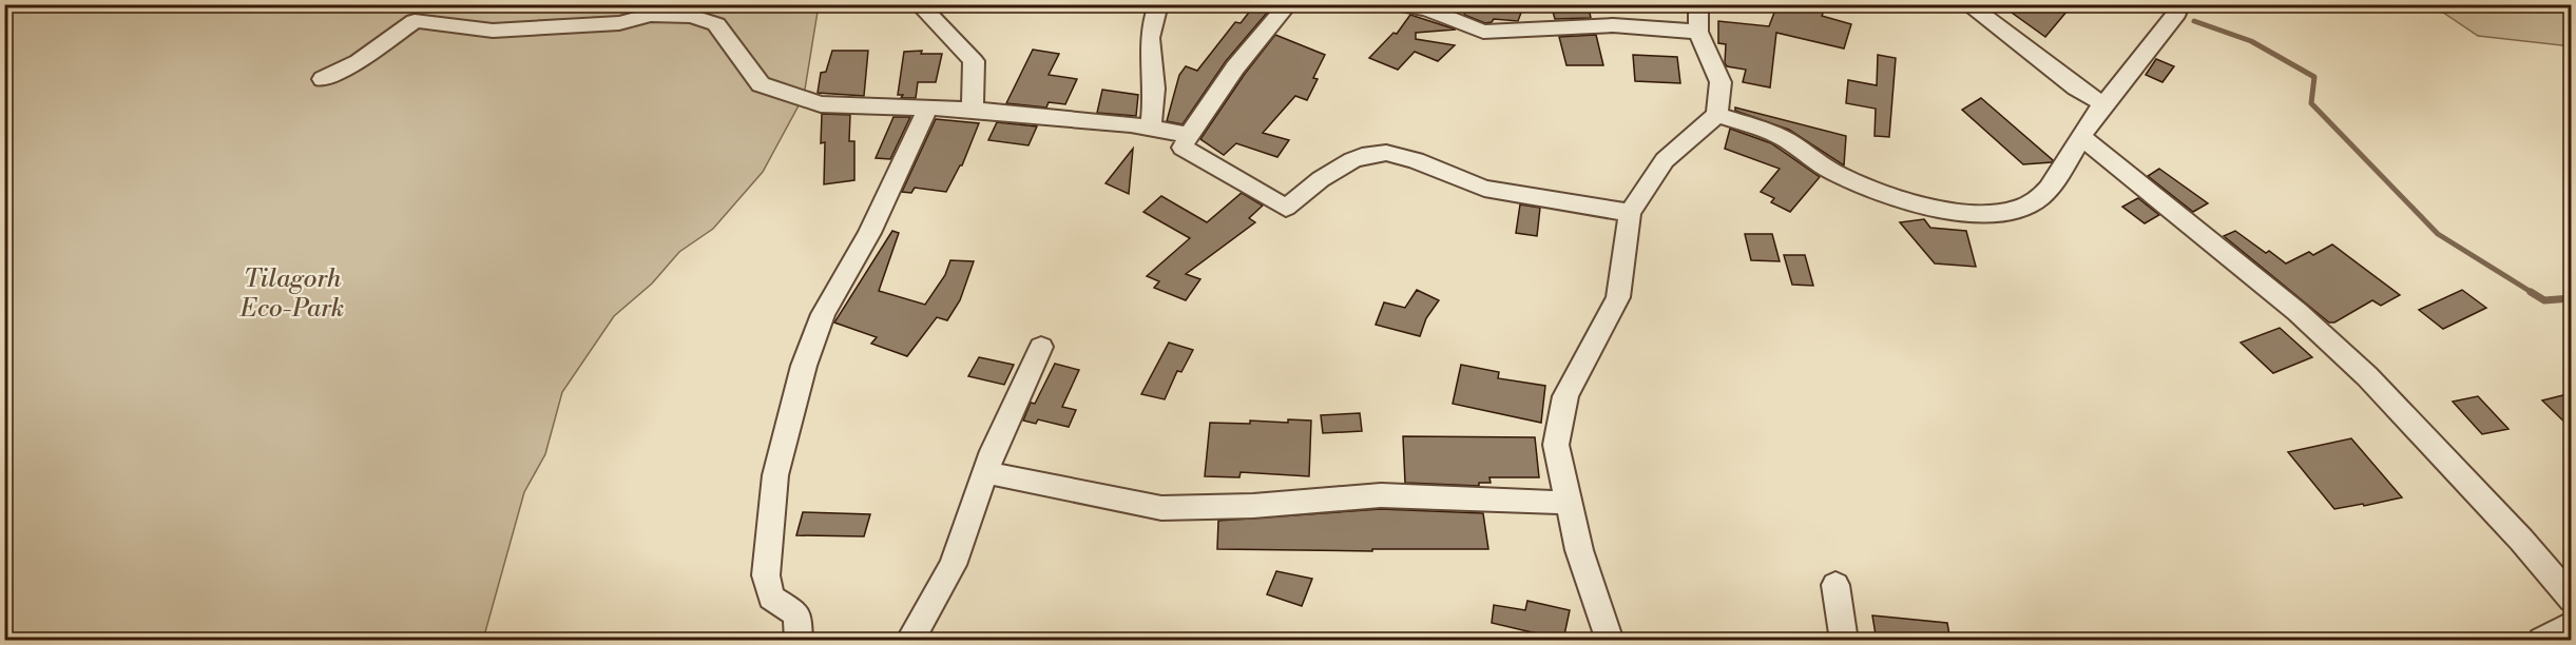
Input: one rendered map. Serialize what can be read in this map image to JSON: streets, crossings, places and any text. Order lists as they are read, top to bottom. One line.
{"parks":["Tilagorh Eco-Park"]}
